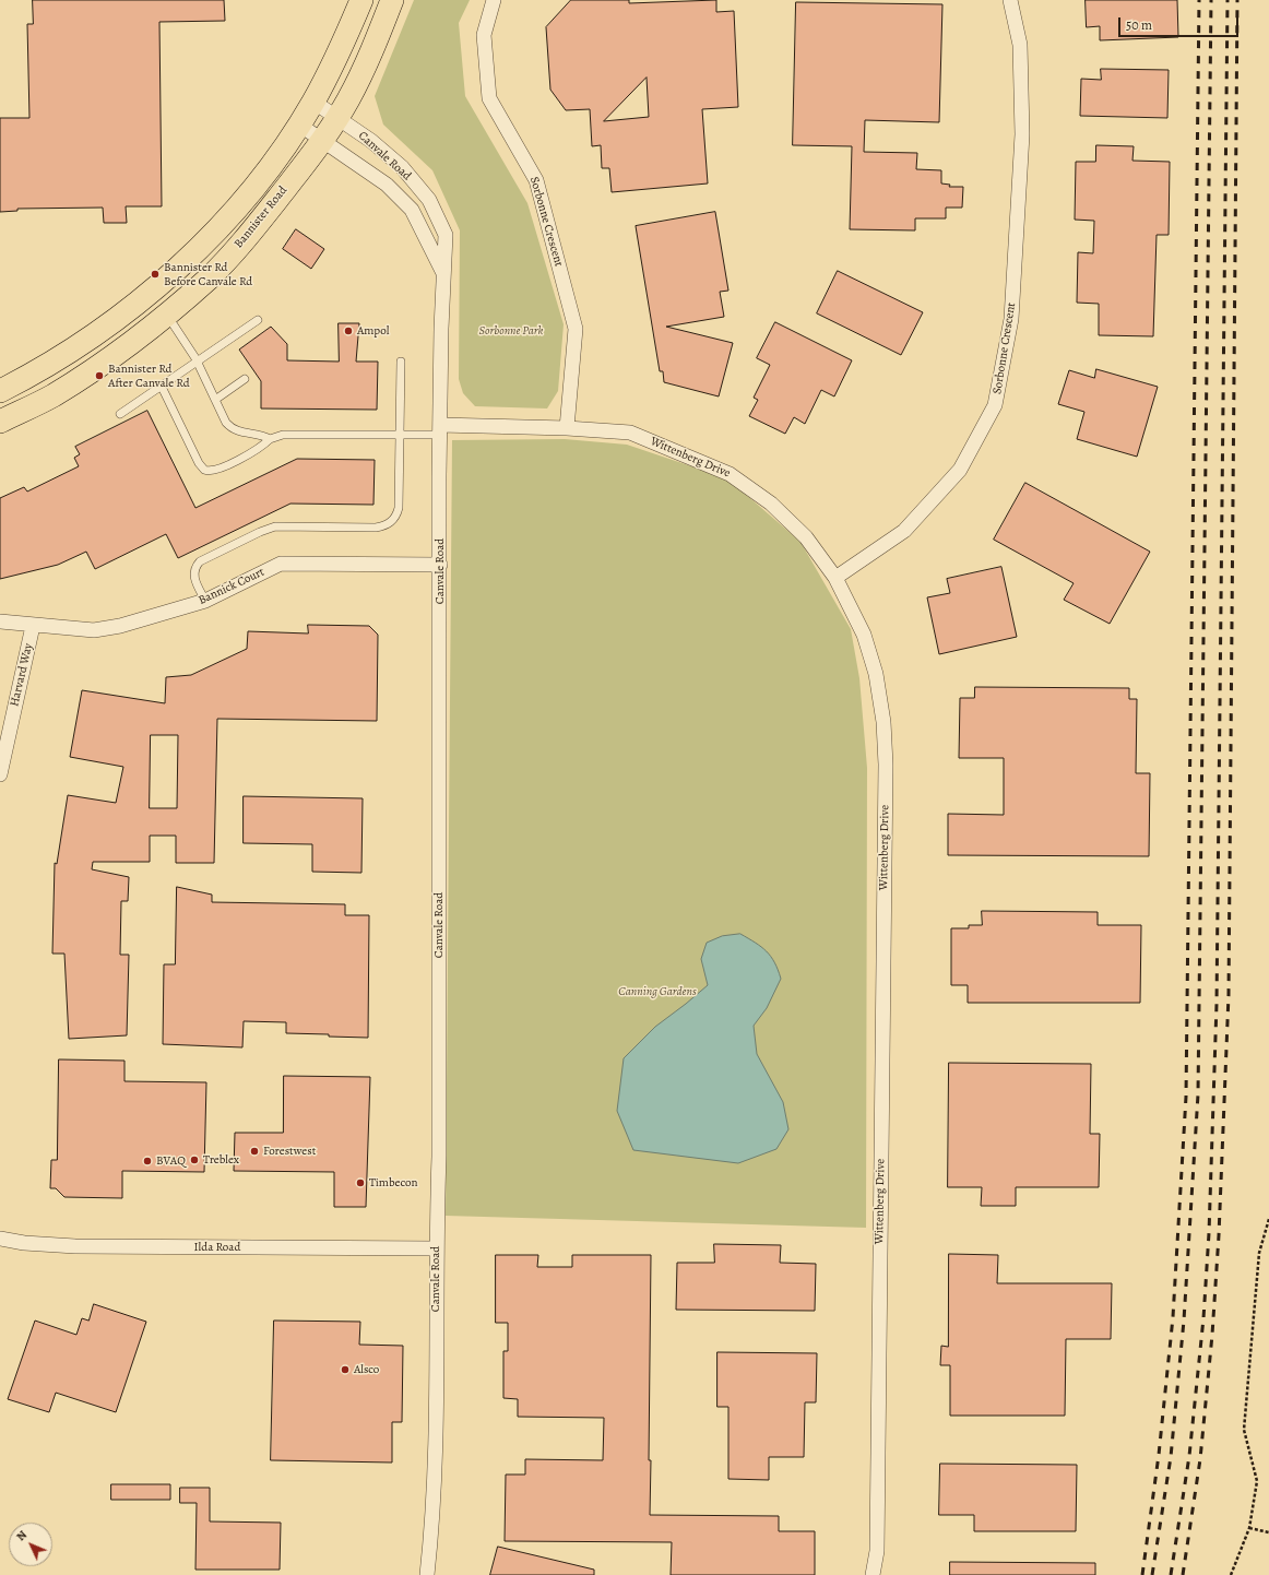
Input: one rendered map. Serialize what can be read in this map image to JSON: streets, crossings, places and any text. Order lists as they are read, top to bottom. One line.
{"streets":{"main road":["Bannister Road"],"street":["Canvale Road","Sorbonne Crescent","Wittenberg Drive","Bannick Court","Harvard Way","Ilda Road"]},"crossings":[["Canvale Road","Bannister Road"],["Canvale Road","Wittenberg Drive"],["Canvale Road","Bannick Court"],["Canvale Road","Ilda Road"],["Sorbonne Crescent","Wittenberg Drive"],["Bannick Court","Harvard Way"]],"parks":["Sorbonne Park","Canning Gardens"],"places":["Bannister Rd Before Canvale Rd","Ampol","Bannister Rd After Canvale Rd","Forestwest","Treblex","BVAQ","Timbecon","Alsco"],"scale_bar":"50 m","north":"top left"}
